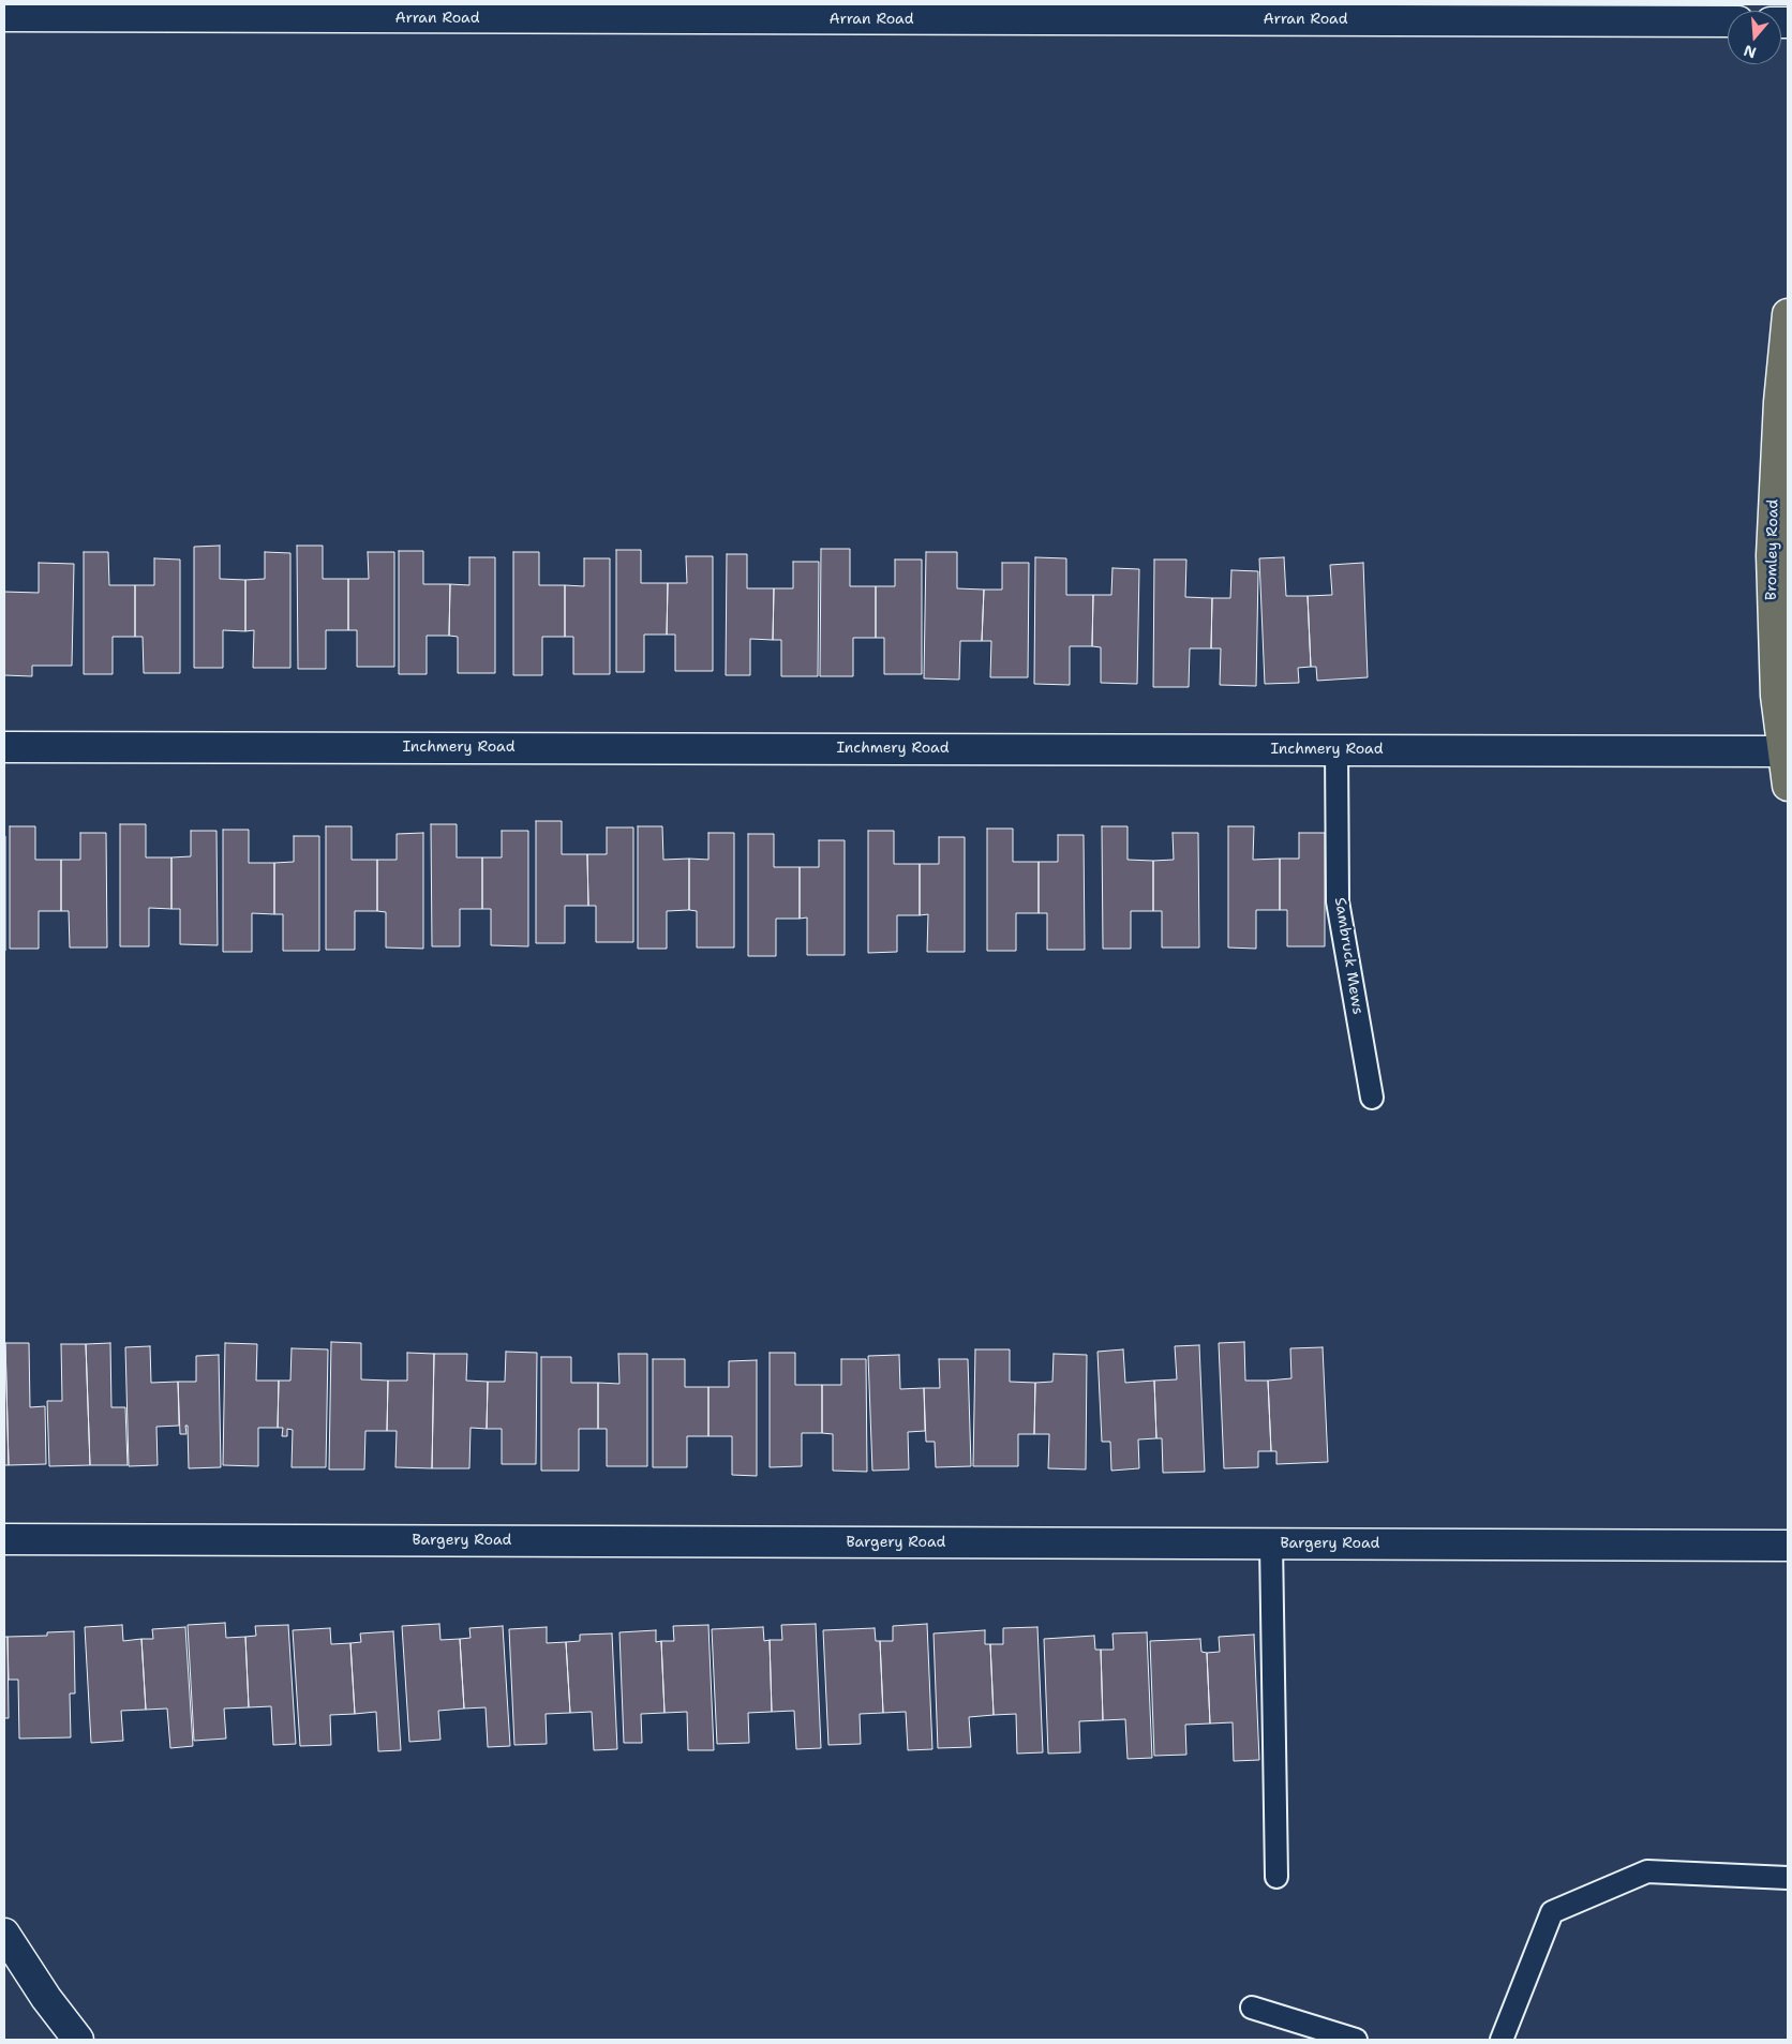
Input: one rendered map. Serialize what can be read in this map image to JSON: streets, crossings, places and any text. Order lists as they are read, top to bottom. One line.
{"streets":{"highway":["Bromley Road"],"street":["Arran Road","Inchmery Road","Bargery Road"],"lane":["Sambruck Mews"]},"crossings":[["Bromley Road","Inchmery Road"],["Inchmery Road","Sambruck Mews"]],"north":"bottom"}
